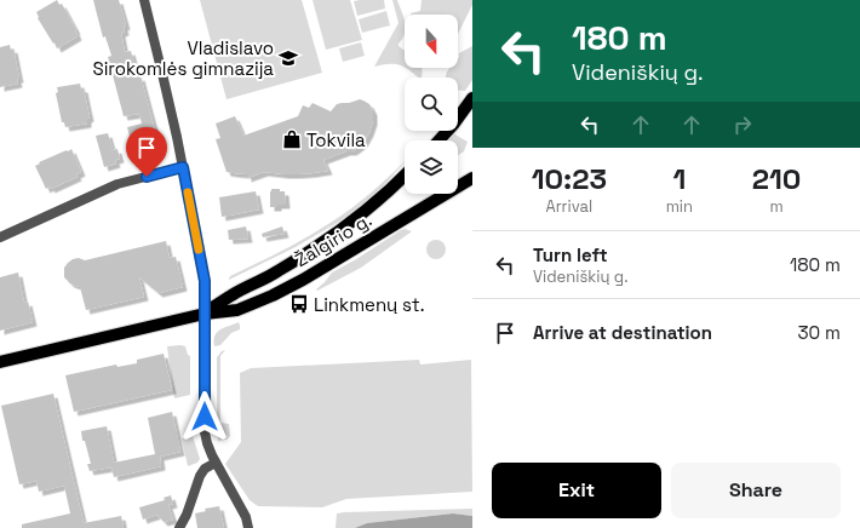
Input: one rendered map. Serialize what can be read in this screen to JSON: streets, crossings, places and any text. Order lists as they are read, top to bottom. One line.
{"streets":{"main road":["Žalgirio g."]},"places":{"school or university":["Vladislavo Sirokomlės gimnazija"],"shop":["Tokvila"],"bus stop":["Linkmenų st."]},"north":"bottom","page":{"turn":["180 m","Videniškių g."],"eta":["10:23","Arrival","1","min","210","m"],"list":[{"name":"Turn left","note":"Videniškių g.","value":"180 m"},{"name":"Arrive at destination","value":"30 m"}],"buttons":["Exit","Share"]}}
